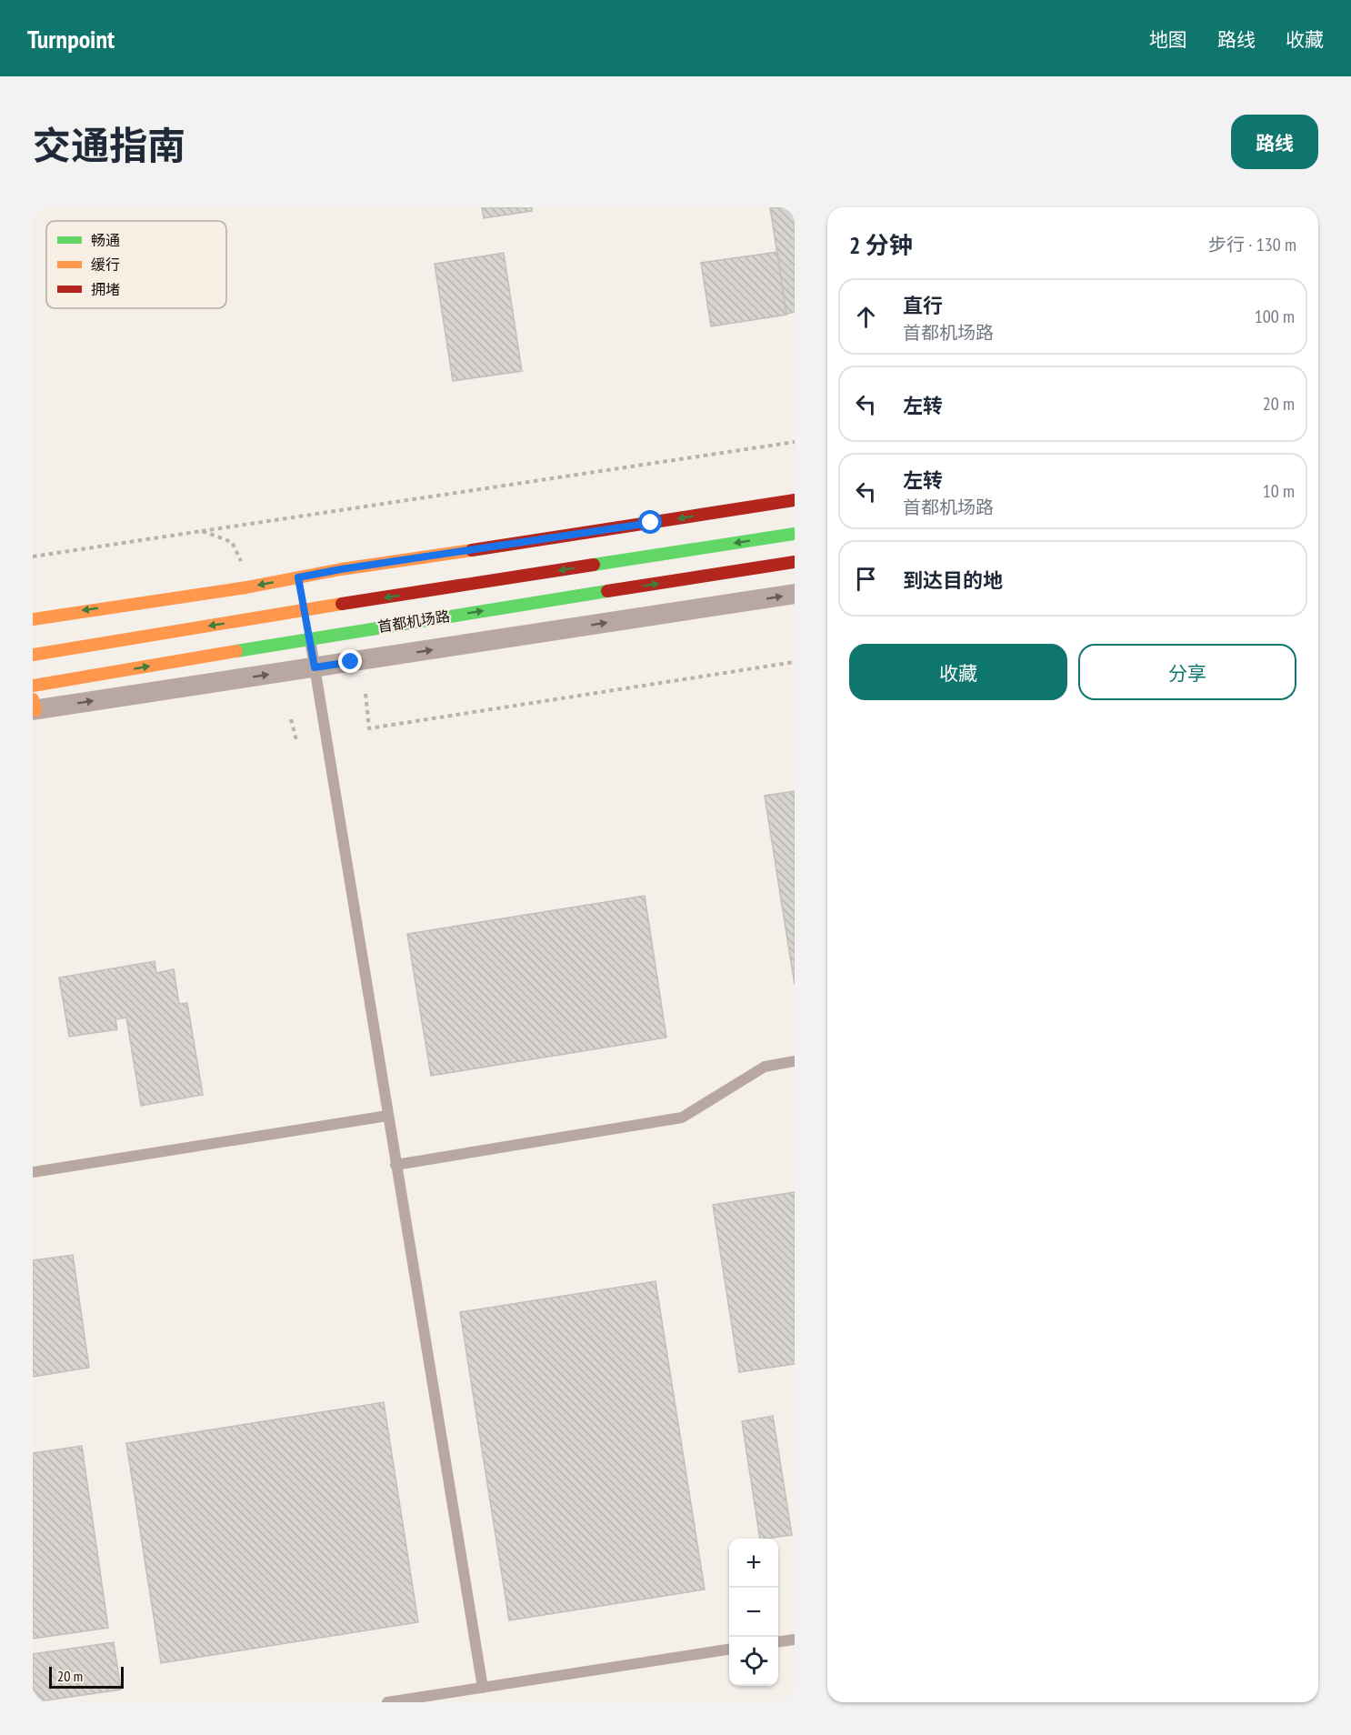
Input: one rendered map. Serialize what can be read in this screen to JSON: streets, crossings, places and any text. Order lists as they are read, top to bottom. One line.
{"streets":{"street":["首都机场路"]},"legend":["畅通","缓行","拥堵"],"scale_bar":"20 m","page":{"header":"Turnpoint","nav":["地图","路线","收藏"],"title":"交通指南","buttons":["路线",["收藏","分享"]],"heading":["2 分钟","步行 · 130 m"],"list":[["直行","首都机场路","100 m"],["左转","20 m"],["左转","首都机场路","10 m"],"到达目的地"],"map_buttons":["+","−"],"scale":"20 m"}}
